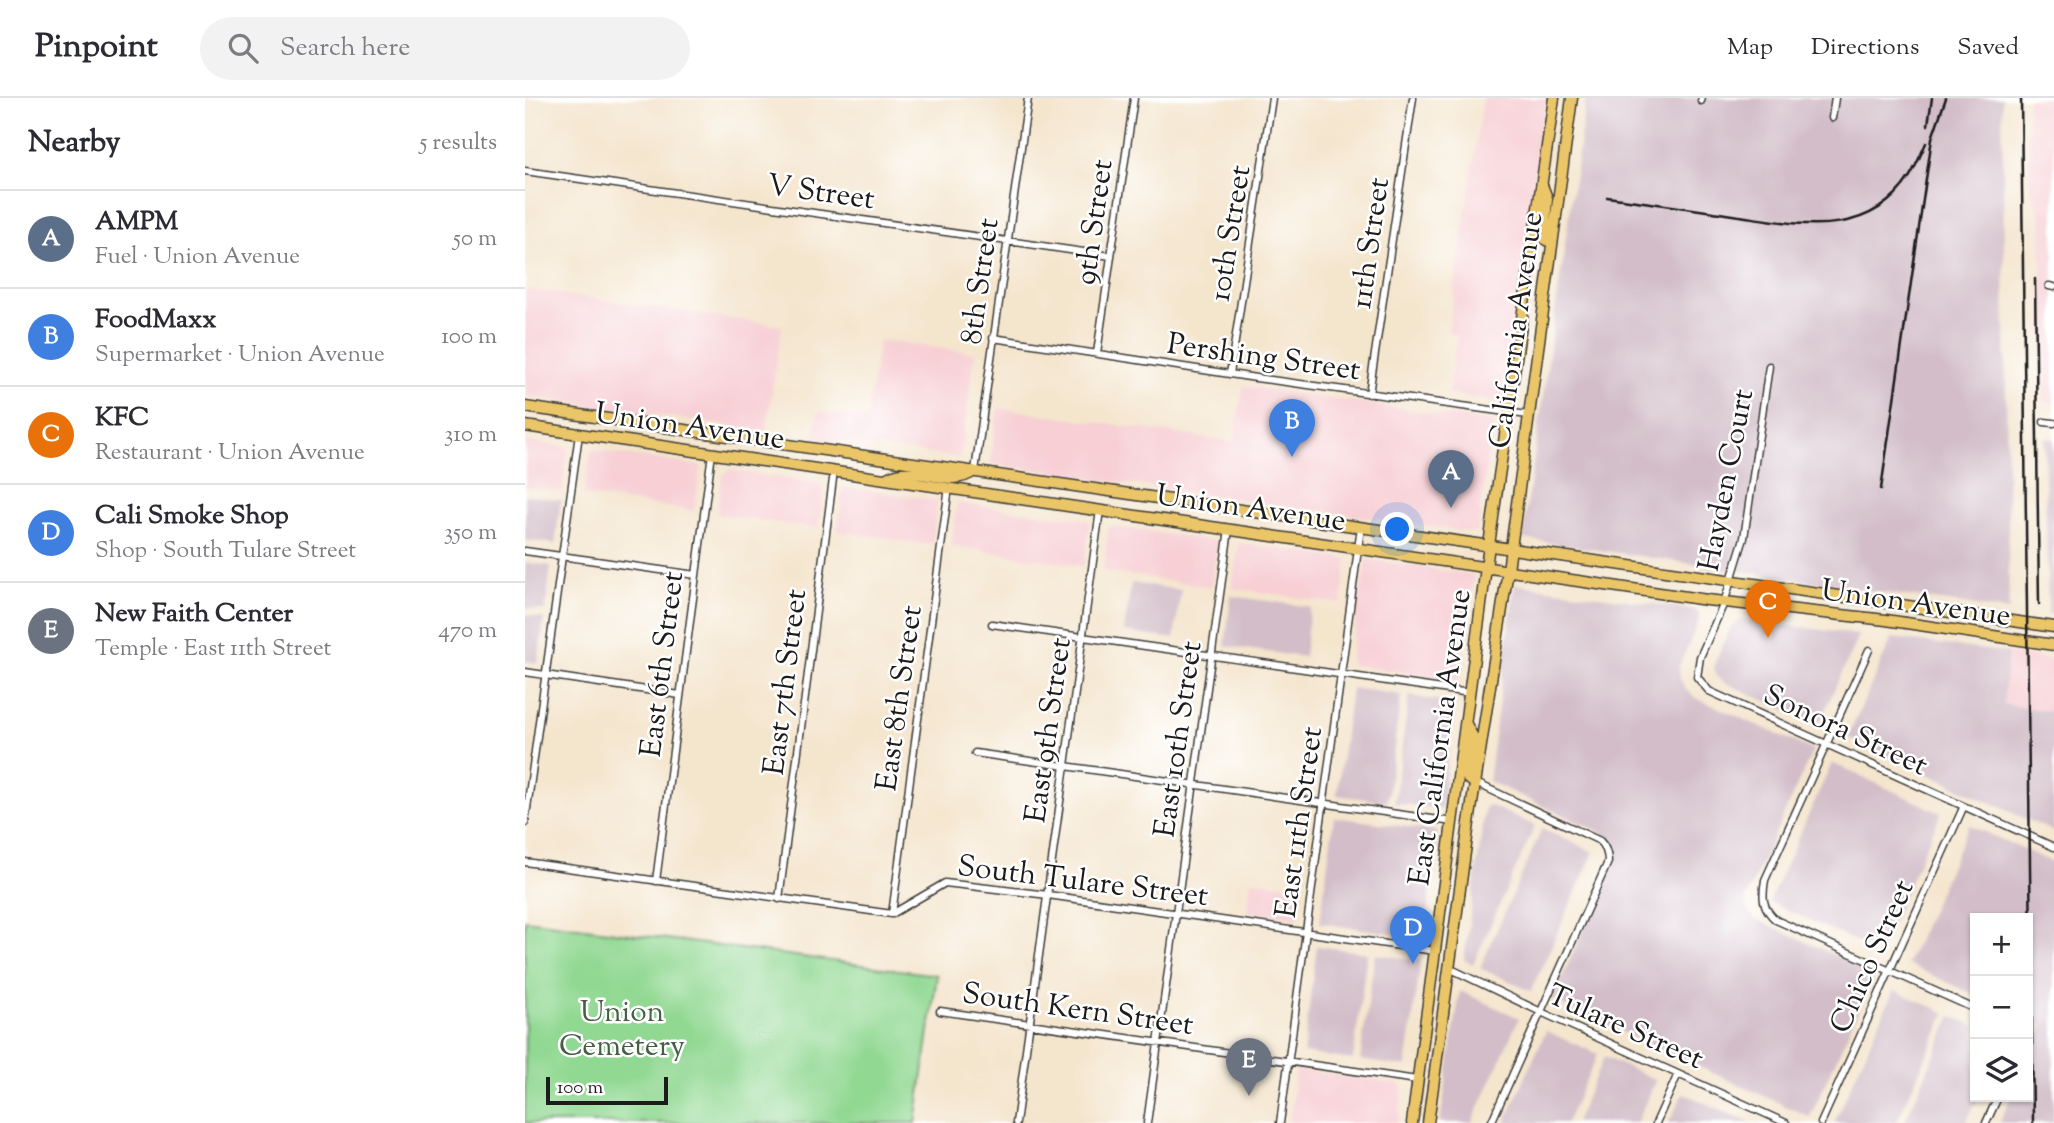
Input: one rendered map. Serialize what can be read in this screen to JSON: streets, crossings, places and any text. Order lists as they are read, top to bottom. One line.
{"streets":{"main road":["California Avenue","Union Avenue","East California Avenue"],"street":["V Street","9th Street","10th Street","11th Street","8th Street","Pershing Street","Hayden Court","East 6th Street","East 7th Street","East 8th Street","Sonora Street","East 9th Street","East 10th Street","East 11th Street","South Tulare Street","Chico Street","South Kern Street","Tulare Street"]},"crossings":[["V Street","9th Street"],["V Street","8th Street"],["9th Street","Pershing Street"],["10th Street","Pershing Street"],["11th Street","Pershing Street"],["8th Street","Pershing Street"],["8th Street","Union Avenue"],["California Avenue","Pershing Street"],["California Avenue","Union Avenue"],["California Avenue","East California Avenue"],["Union Avenue","Hayden Court"],["Union Avenue","East 6th Street"],["Union Avenue","East 7th Street"],["Union Avenue","East 8th Street"],["Union Avenue","Sonora Street"],["Union Avenue","East 9th Street"],["Union Avenue","East California Avenue"],["Union Avenue","East 10th Street"],["Union Avenue","East 11th Street"],["Hayden Court","Sonora Street"],["East 8th Street","South Tulare Street"],["Sonora Street","Chico Street"],["East 9th Street","South Tulare Street"],["East 9th Street","South Kern Street"],["East California Avenue","South Tulare Street"],["East California Avenue","South Kern Street"],["East California Avenue","Tulare Street"],["East 10th Street","South Tulare Street"],["East 10th Street","South Kern Street"],["East 11th Street","South Tulare Street"],["East 11th Street","South Kern Street"]],"parks":["Union Cemetery"],"scale_bar":"100 m","page":{"header":"Pinpoint","search":"Search here","nav":["Map","Directions","Saved"],"heading":["Nearby","5 results"],"list":[{"mark":"A","name":"AMPM","note":"Fuel · Union Avenue","value":"50 m"},{"mark":"B","name":"FoodMaxx","note":"Supermarket · Union Avenue","value":"100 m"},{"mark":"C","name":"KFC","note":"Restaurant · Union Avenue","value":"310 m"},{"mark":"D","name":"Cali Smoke Shop","note":"Shop · South Tulare Street","value":"350 m"},{"mark":"E","name":"New Faith Center","note":"Temple · East 11th Street","value":"470 m"}],"pins":["B","A","C","D","E"],"map_buttons":["+","−"],"scale":"100 m"}}
